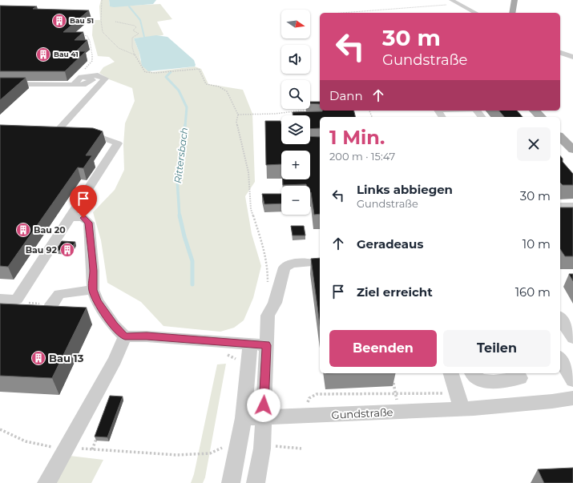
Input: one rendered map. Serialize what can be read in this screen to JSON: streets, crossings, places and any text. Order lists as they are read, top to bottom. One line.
{"streets":{"street":["Gundstraße"]},"water":["Rittersbach"],"places":{"building":["Bau 51","Bau 41","Bau 20","Bau 92","Bau 13"]},"north":"right","page":{"map_buttons":["+","−"],"turn":["30 m","Gundstraße"],"then":"Dann","heading":["1 Min.","200 m · 15:47"],"list":[{"name":"Links abbiegen","note":"Gundstraße","value":"30 m"},{"name":"Geradeaus","value":"10 m"},{"name":"Ziel erreicht","value":"160 m"}],"buttons":["Beenden","Teilen"]}}
